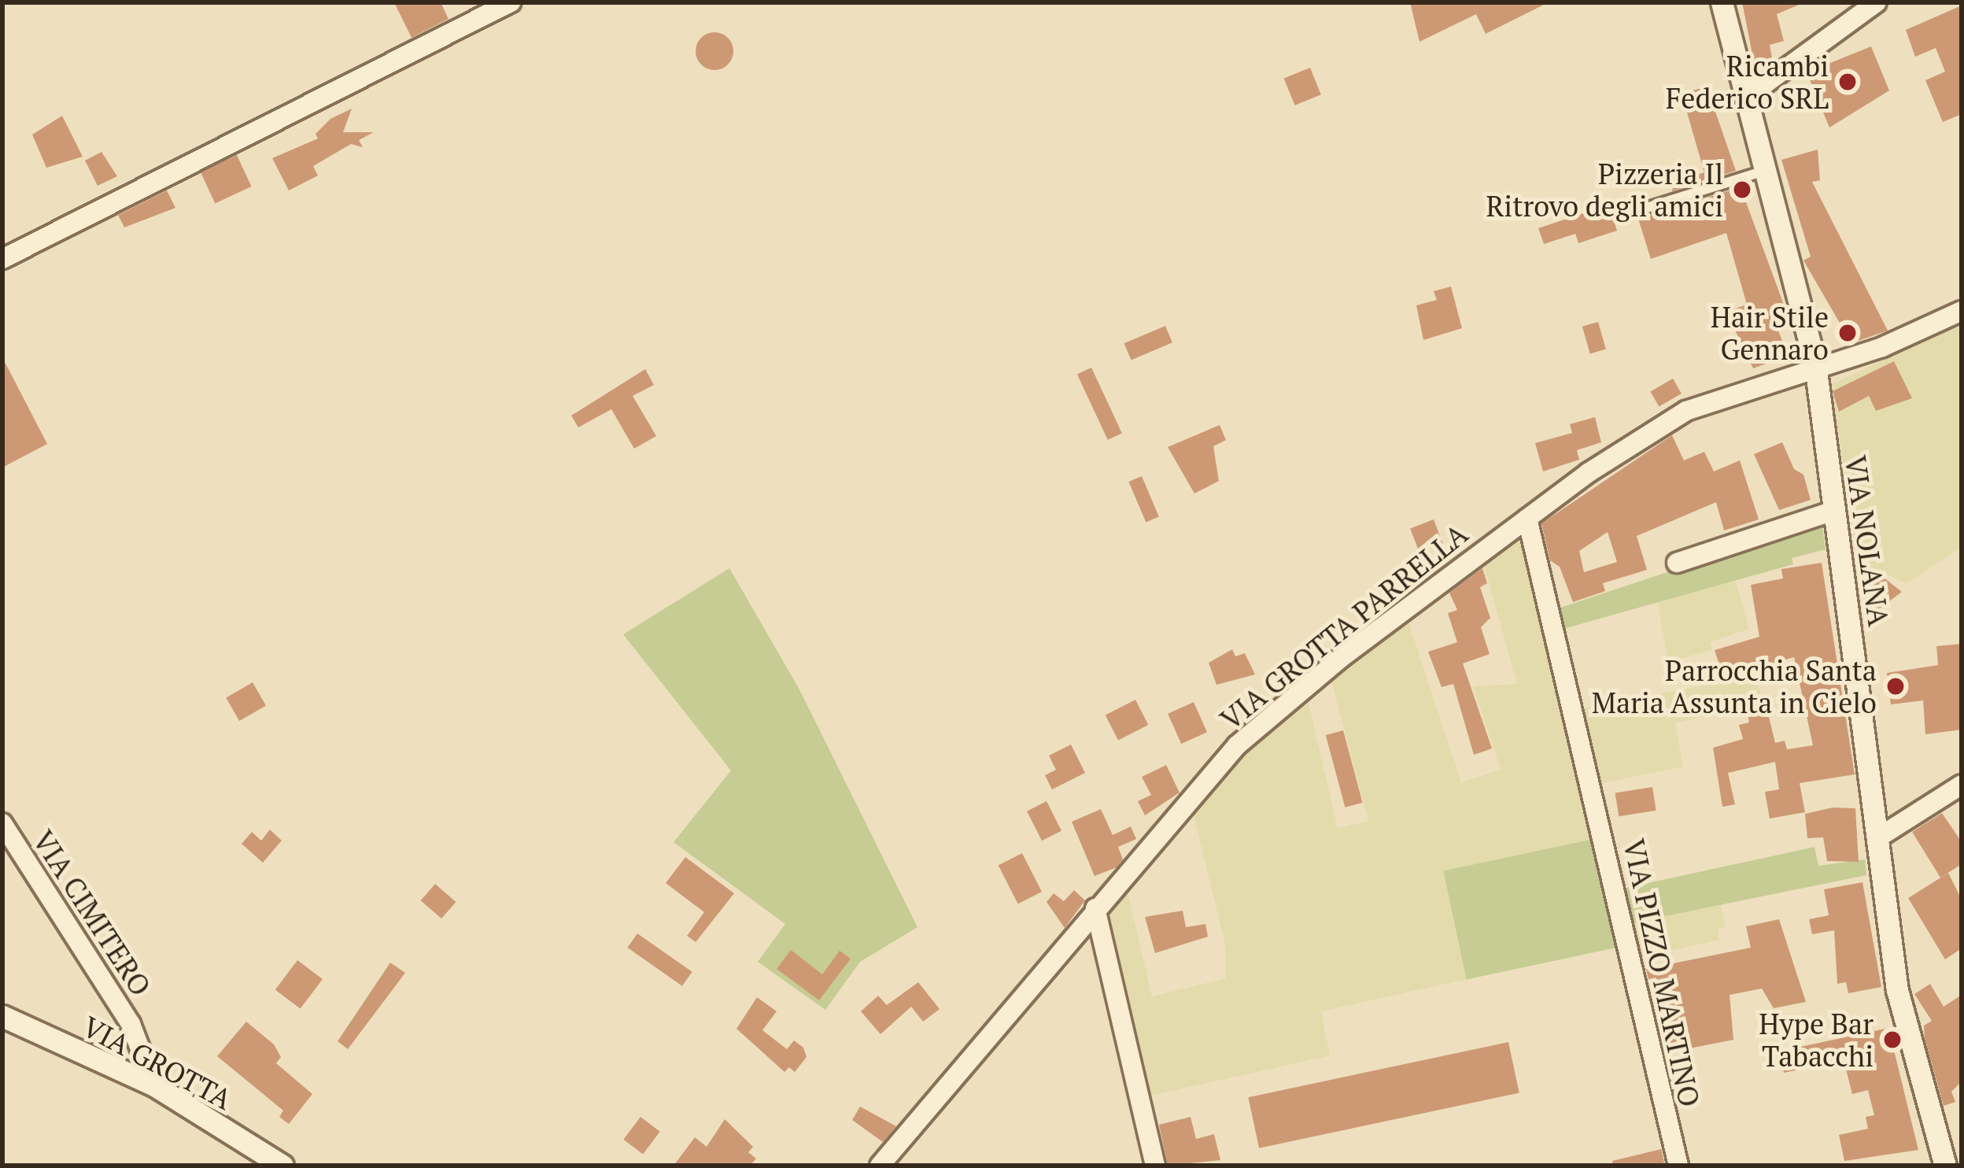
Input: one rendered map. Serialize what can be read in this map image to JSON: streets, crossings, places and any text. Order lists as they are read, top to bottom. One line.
{"streets":{"street":["VIA NOLANA","VIA GROTTA PARRELLA","VIA CIMITERO","VIA PIZZO MARTINO","VIA GROTTA"]},"crossings":[["VIA NOLANA","VIA GROTTA PARRELLA"],["VIA GROTTA PARRELLA","VIA PIZZO MARTINO"],["VIA CIMITERO","VIA GROTTA"]],"places":["Ricambi Federico SRL","Pizzeria Il Ritrovo degli amici","Hair Stile Gennaro","Parrocchia Santa Maria Assunta in Cielo","Hype Bar Tabacchi"]}
